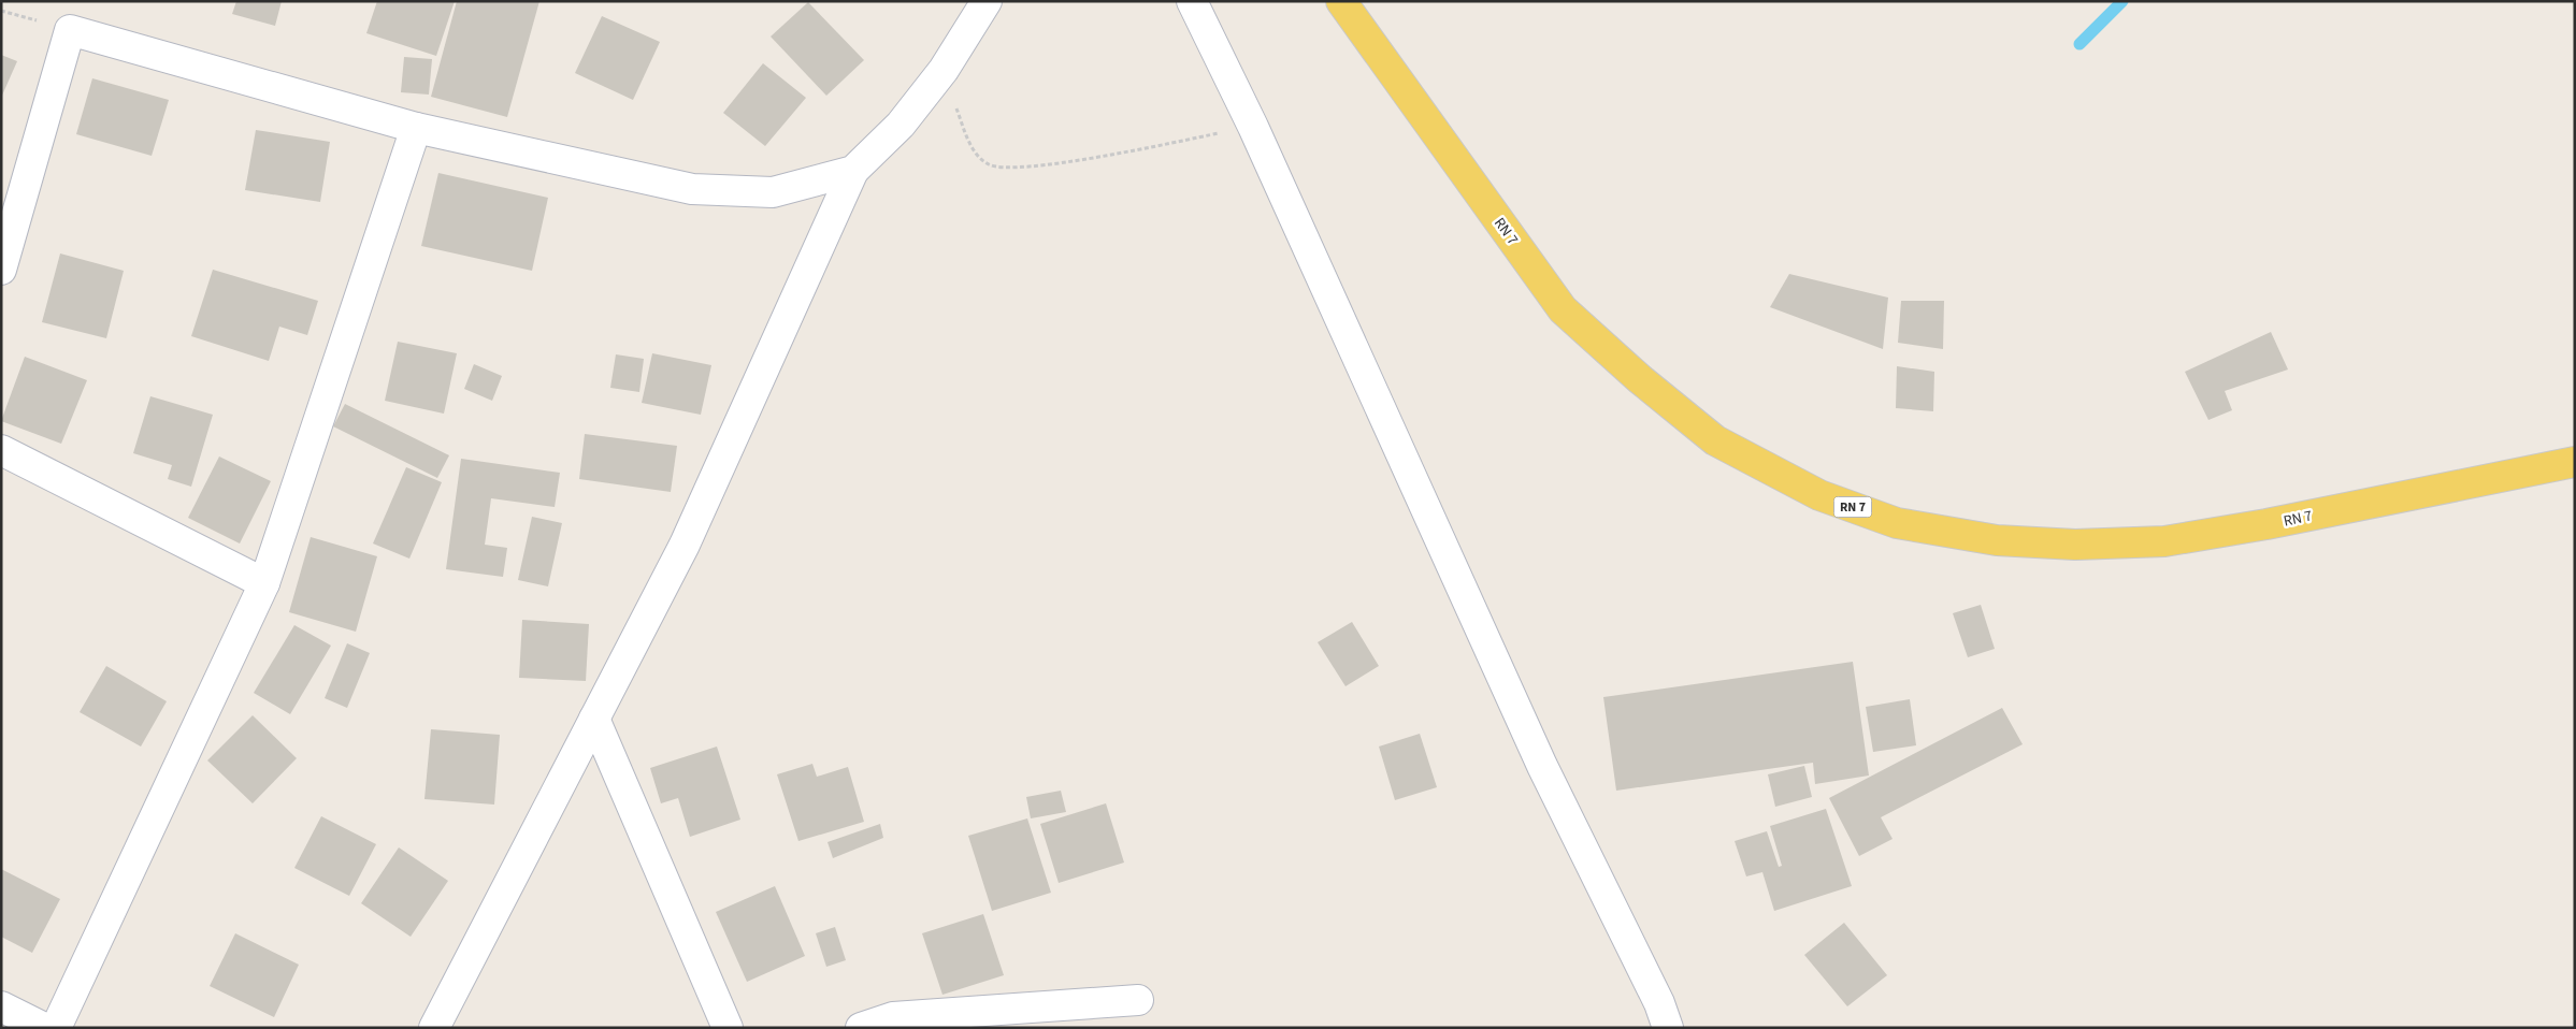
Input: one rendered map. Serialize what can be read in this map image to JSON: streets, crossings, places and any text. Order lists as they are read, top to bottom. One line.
{"streets":{"main road":["RN 7"]}}
